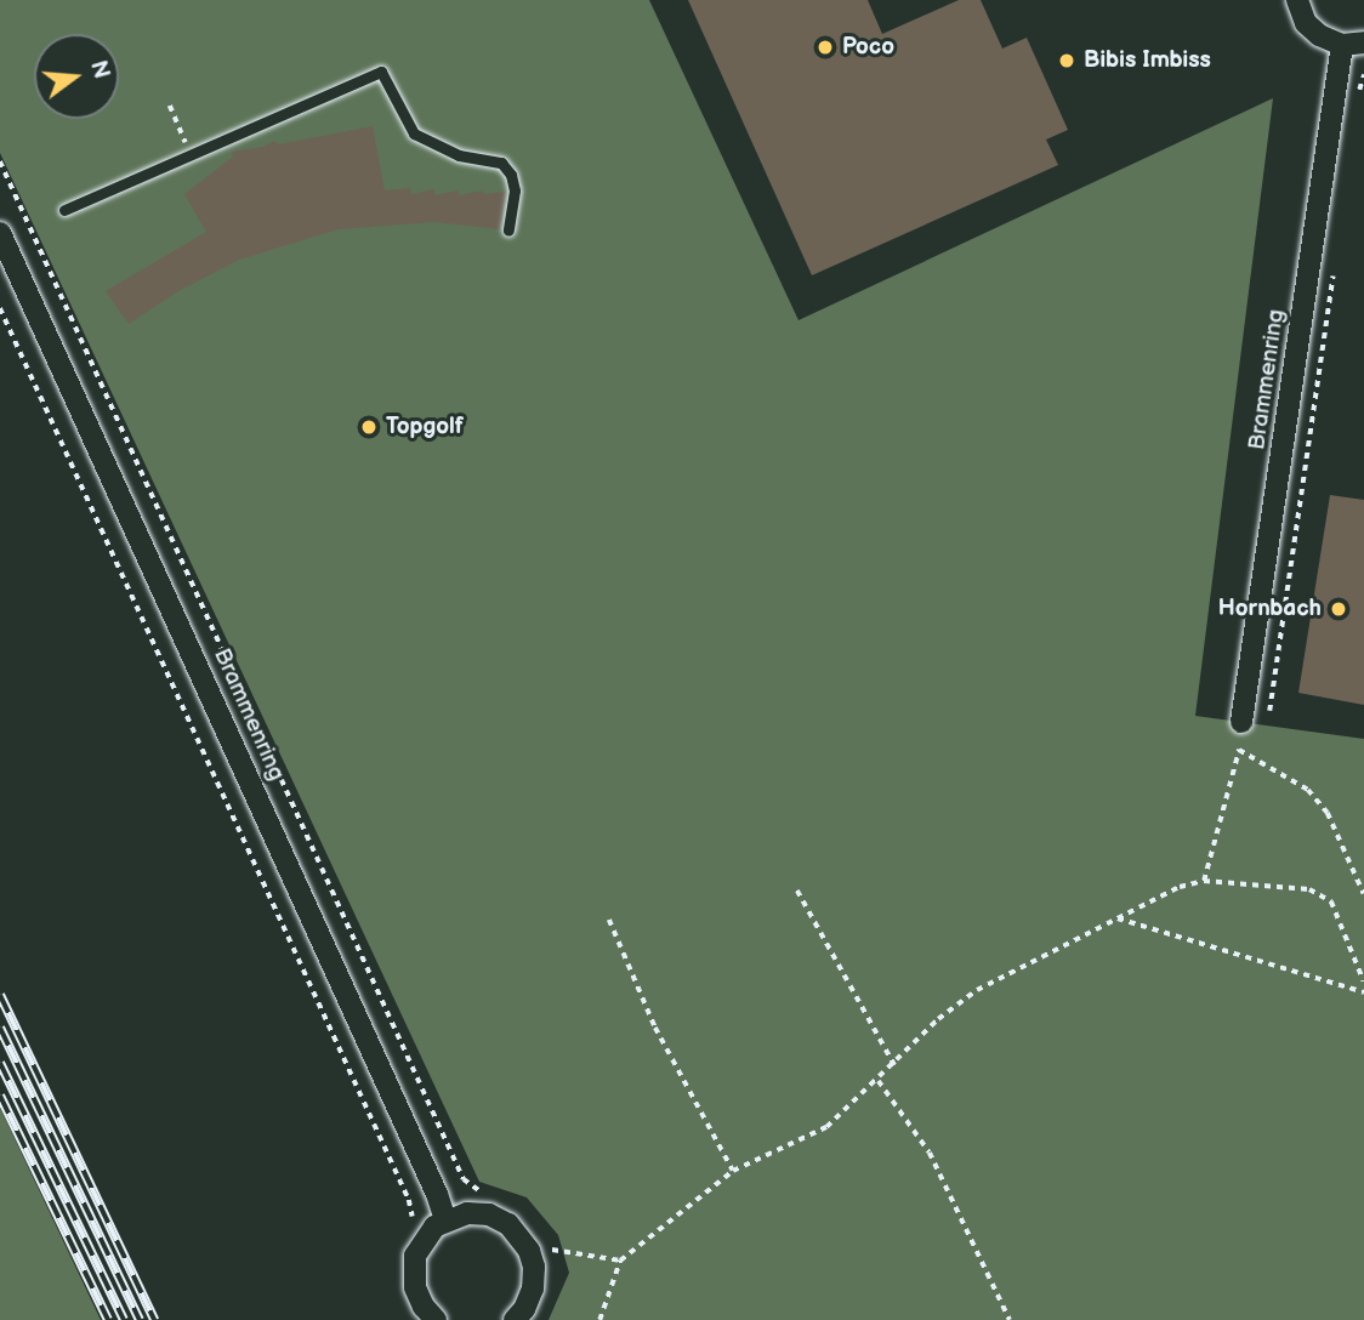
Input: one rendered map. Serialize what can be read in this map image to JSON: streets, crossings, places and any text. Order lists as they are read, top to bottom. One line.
{"streets":{"street":["Brammenring"]},"places":["Poco","Bibis Imbiss","Topgolf","Hornbach"],"north":"right"}
